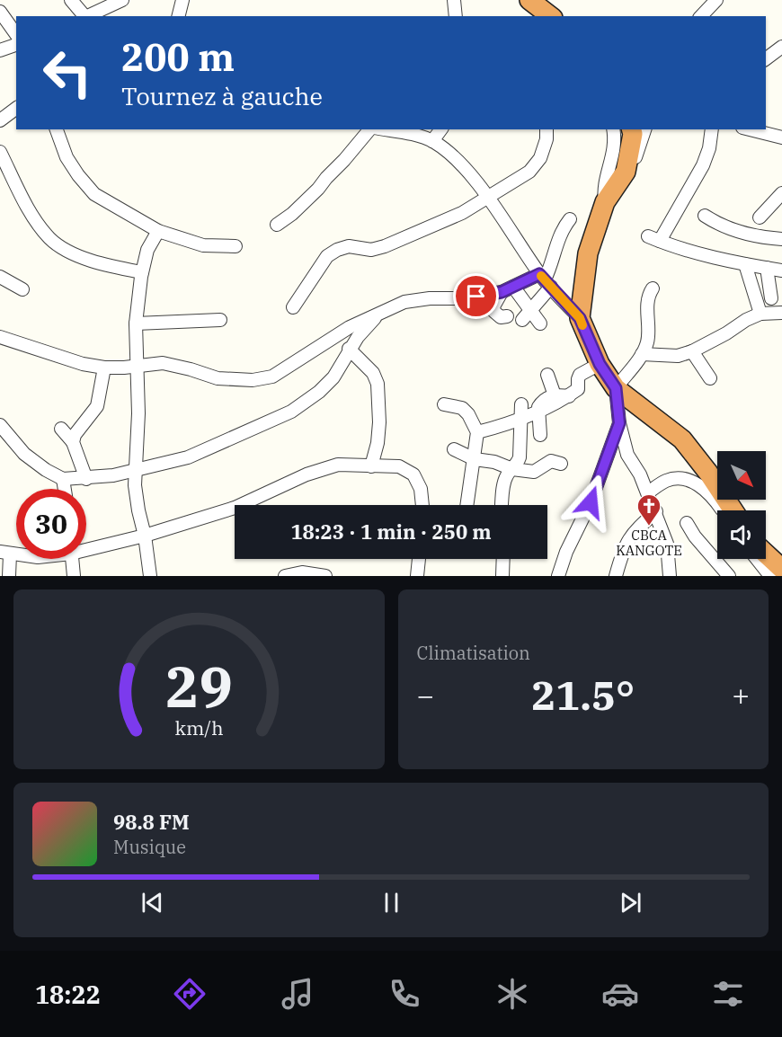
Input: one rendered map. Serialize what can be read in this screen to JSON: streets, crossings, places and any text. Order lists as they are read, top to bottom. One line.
{"places":{"church":["CBCA KANGOTE"]},"north":"bottom right","page":{"turn":["200 m","Tournez à gauche"],"limit":"30","trip":"18:23 · 1 min · 250 m","tile":"Climatisation","heat":["−","21.5°","+"],"song":["98.8 FM","Musique"],"tabs":"18:22","gauge":["29","km/h"]}}
